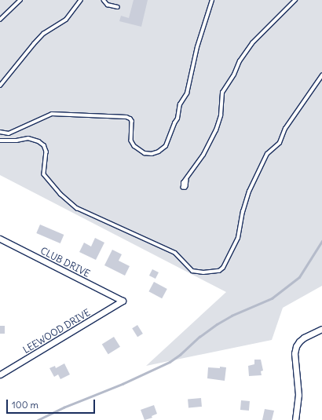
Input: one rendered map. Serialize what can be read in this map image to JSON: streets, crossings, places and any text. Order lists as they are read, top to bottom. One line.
{"streets":{"street":["CLUB DRIVE","LEEWOOD DRIVE"]},"crossings":[["CLUB DRIVE","LEEWOOD DRIVE"]],"scale_bar":"100 m"}
